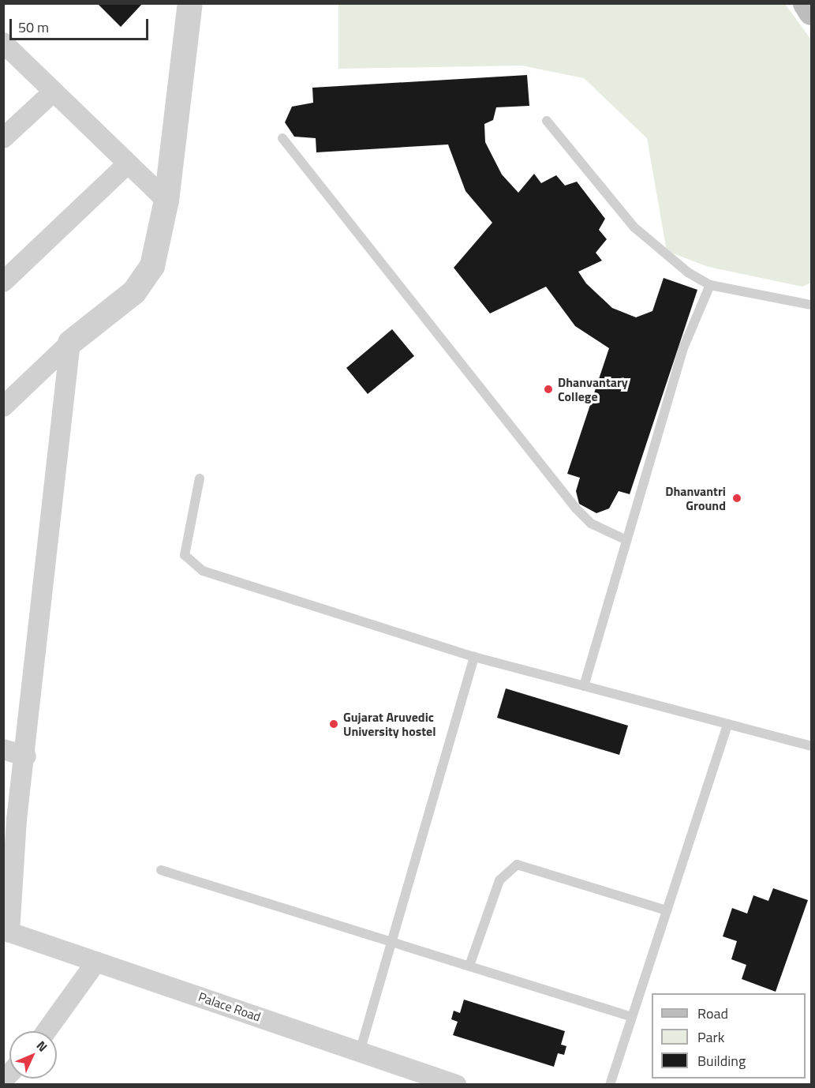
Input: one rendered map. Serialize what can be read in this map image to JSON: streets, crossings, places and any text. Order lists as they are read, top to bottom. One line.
{"streets":{"street":["Palace Road"]},"places":["Dhanvantary College","Dhanvantri Ground","Gujarat Aruvedic University hostel"],"legend":["Road","Park","Building"],"scale_bar":"50 m","north":"top right"}
